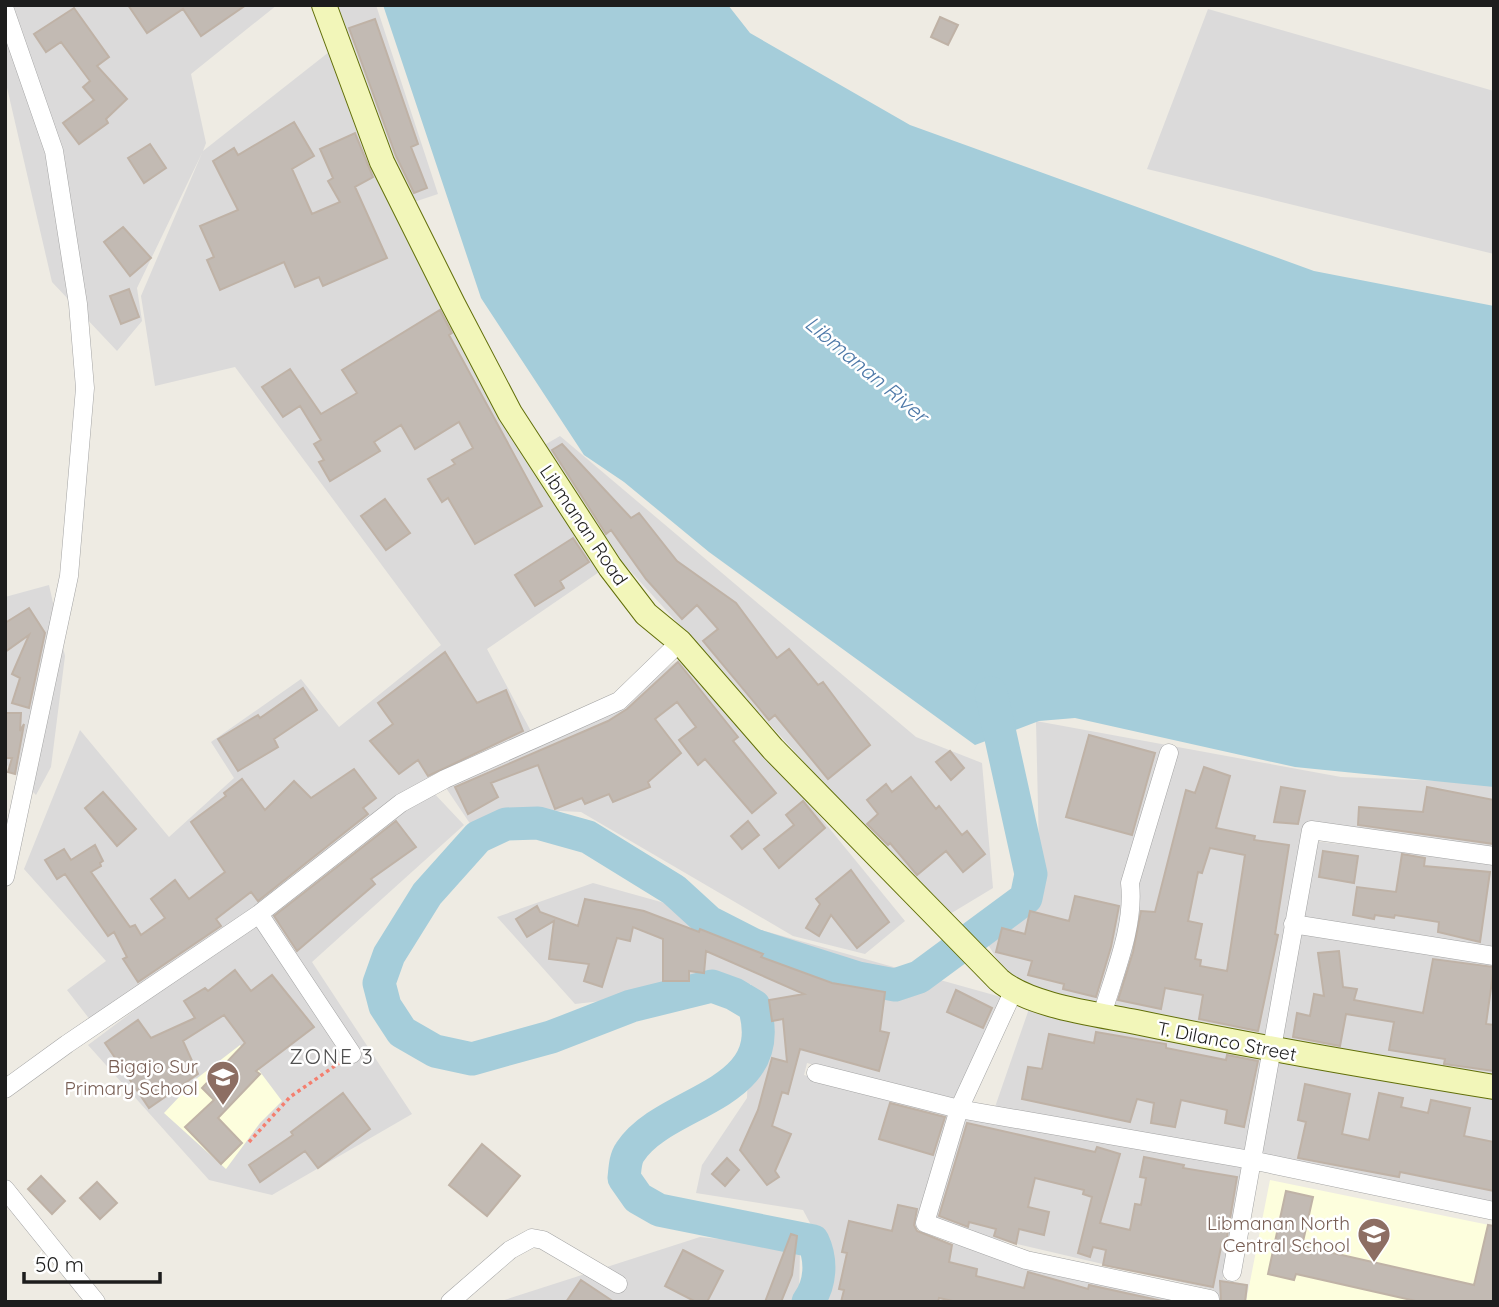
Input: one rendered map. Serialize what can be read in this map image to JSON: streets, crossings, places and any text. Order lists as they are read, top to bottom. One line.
{"streets":{"main road":["Libmanan Road","T. Dilanco Street"]},"crossings":[["Libmanan Road","T. Dilanco Street"]],"districts":["ZONE 3"],"water":["Libmanan River"],"places":{"school or university":["Bigajo Sur Primary School","Libmanan North Central School"]},"scale_bar":"50 m"}
